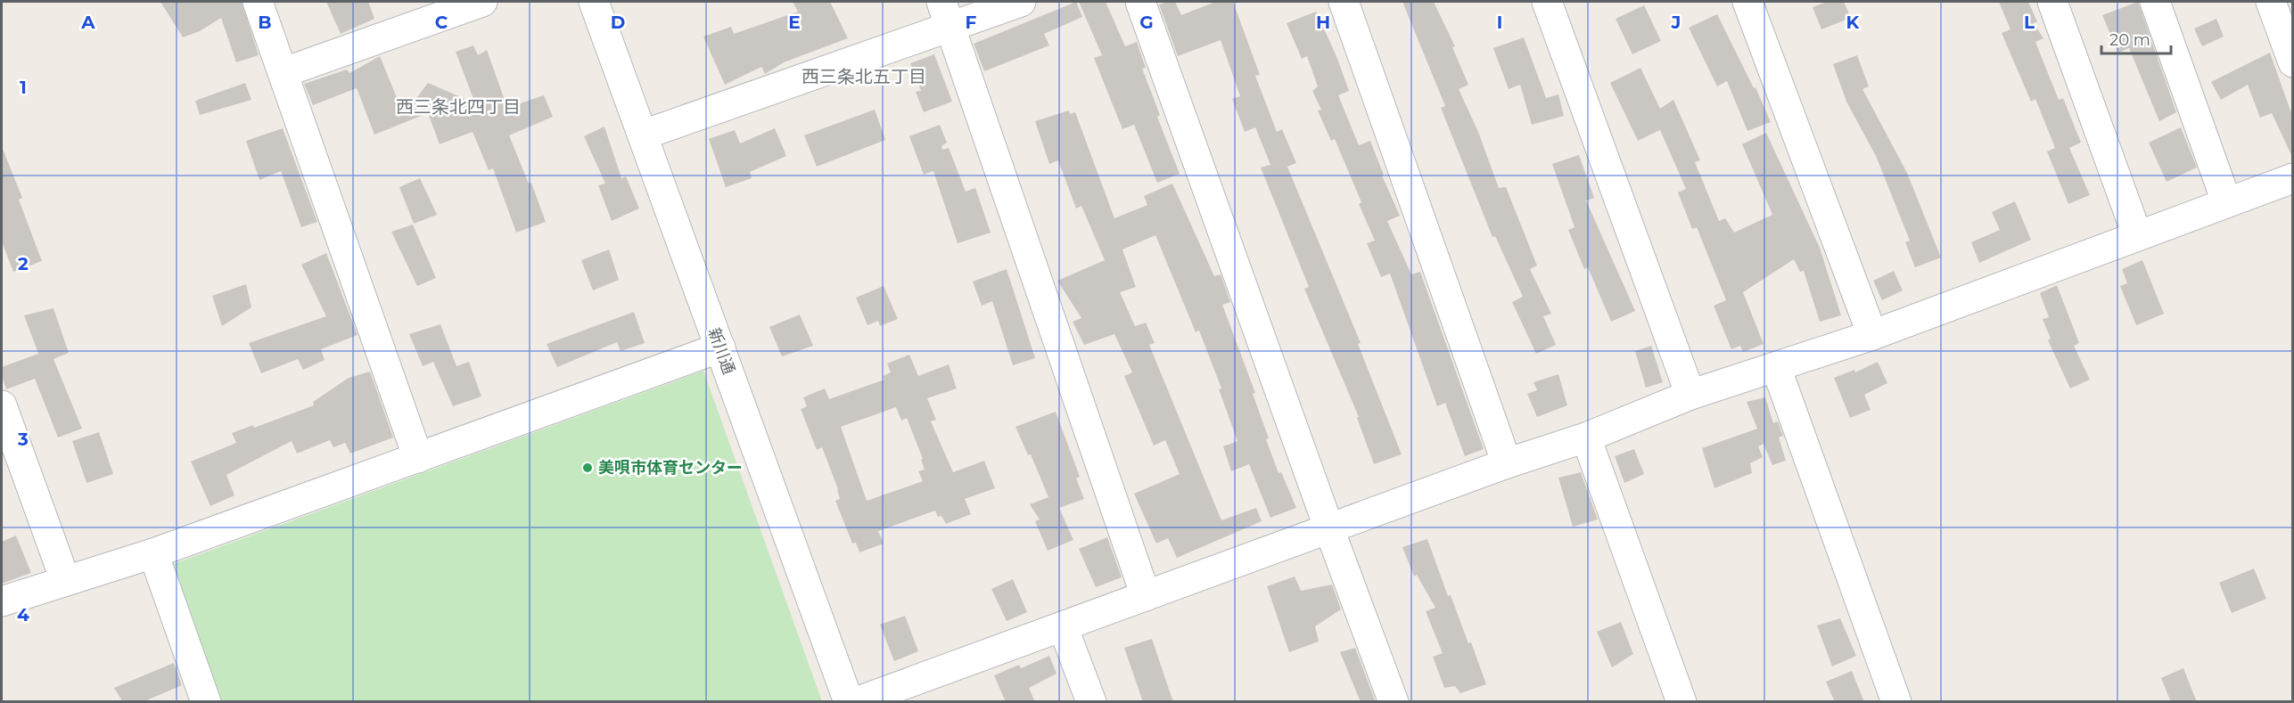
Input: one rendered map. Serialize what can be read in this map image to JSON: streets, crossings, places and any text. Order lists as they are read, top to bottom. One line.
{"streets":{"street":["新川通"]},"districts":["西三条北五丁目","西三条北四丁目"],"places":["美唄市体育センター"],"scale_bar":"20 m","grid":{"columns":["A","B","C","D","E","F","G","H","I","J","K","L"],"rows":["1","2","3","4"]}}
